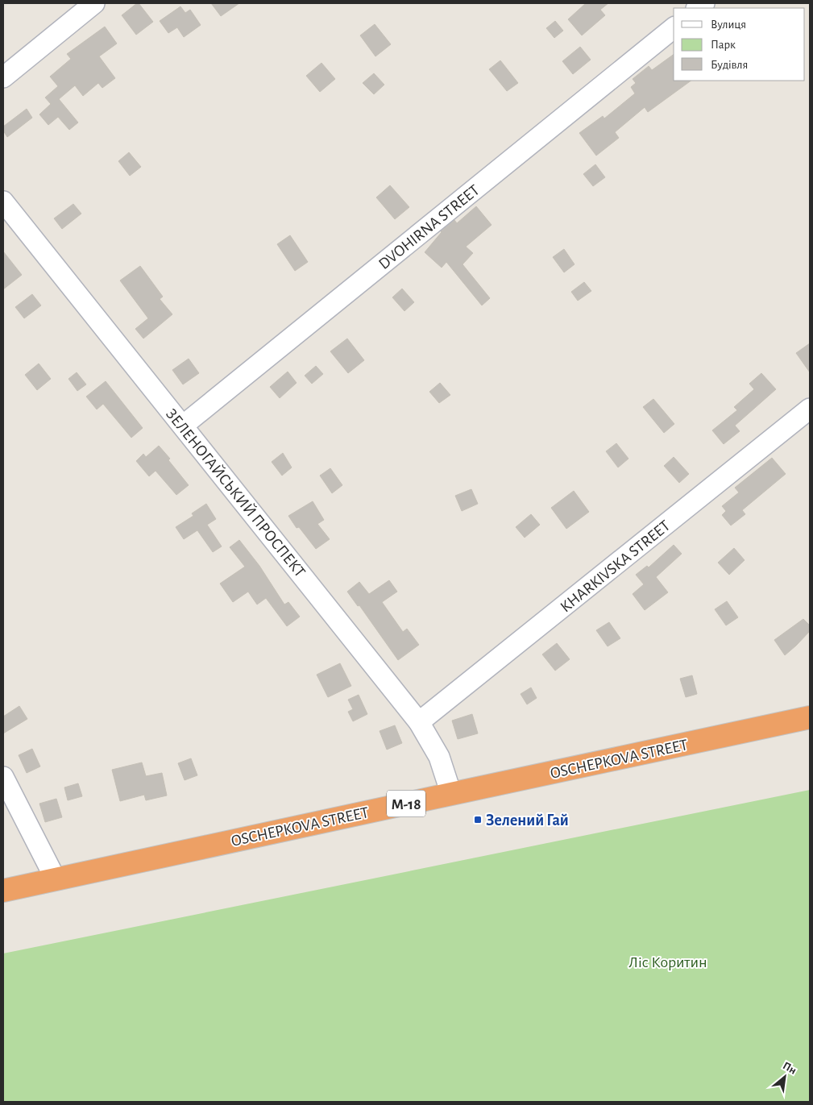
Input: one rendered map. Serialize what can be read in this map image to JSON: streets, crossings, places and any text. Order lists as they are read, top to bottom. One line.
{"streets":{"highway":["OSCHEPKOVA STREET","М-18"],"street":["DVOHIRNA STREET","ЗЕЛЕНОГАЙСЬКИЙ ПРОСПЕКТ","KHARKIVSKA STREET"]},"crossings":[["DVOHIRNA STREET","ЗЕЛЕНОГАЙСЬКИЙ ПРОСПЕКТ"],["ЗЕЛЕНОГАЙСЬКИЙ ПРОСПЕКТ","KHARKIVSKA STREET"],["ЗЕЛЕНОГАЙСЬКИЙ ПРОСПЕКТ","OSCHEPKOVA STREET"]],"parks":["Ліс Коритин"],"places":{"transit":["Зелений Гай"]},"legend":["Вулиця","Парк","Будівля"],"north":"top right"}
